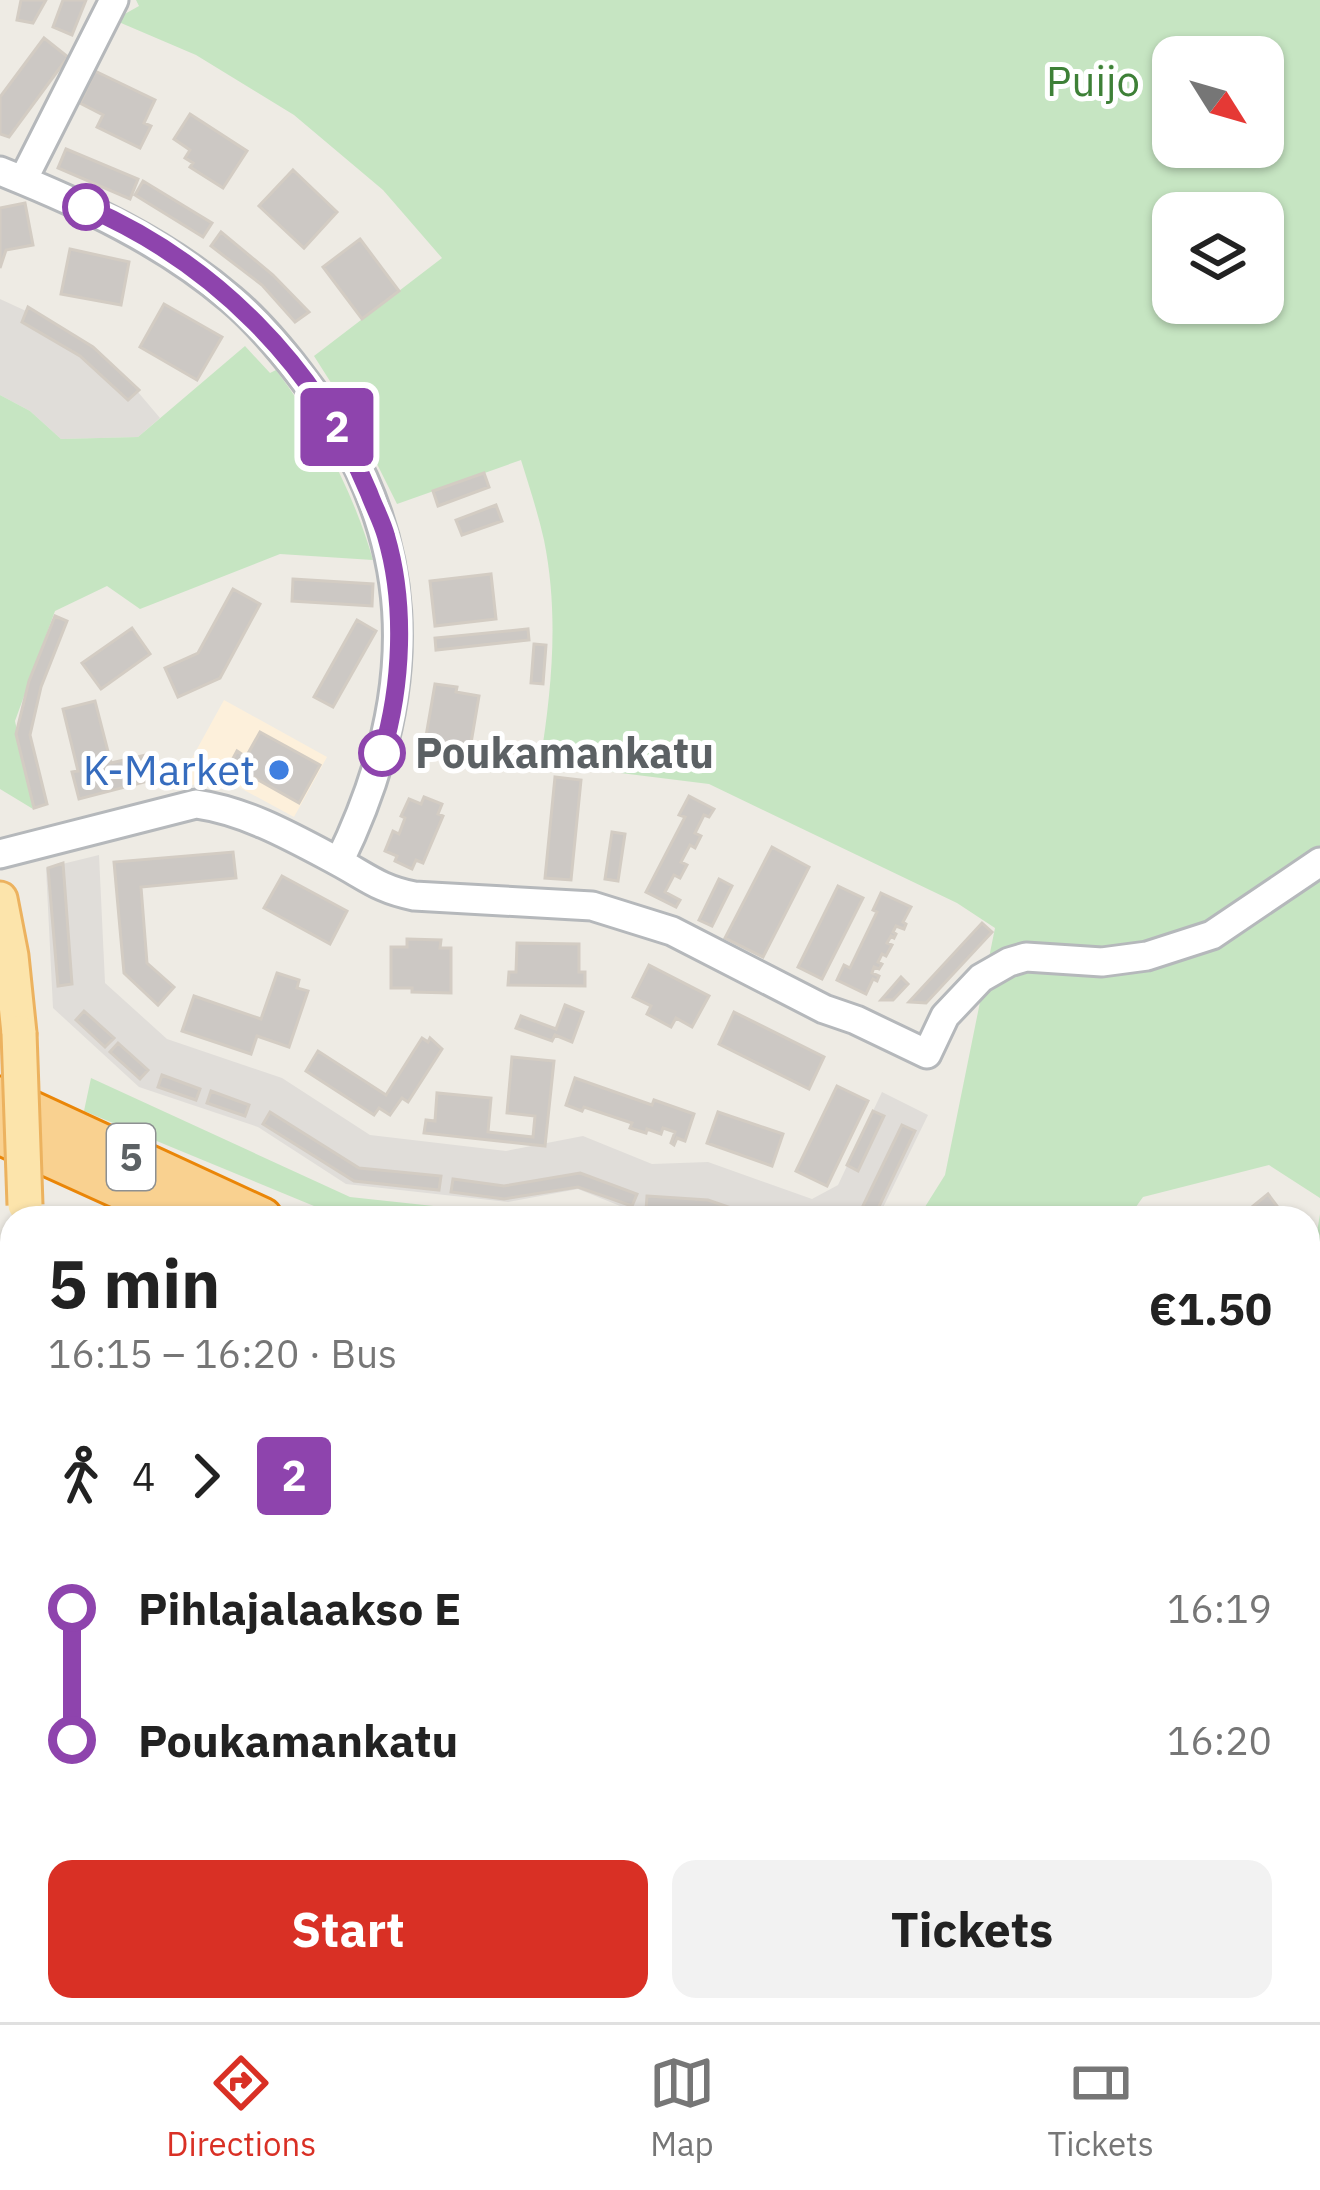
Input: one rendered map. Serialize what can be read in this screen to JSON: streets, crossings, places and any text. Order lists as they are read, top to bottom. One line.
{"streets":{"highway":["5"]},"parks":["Puijo"],"places":["Poukamankatu","K-Market"],"lines":["bus line 2"],"north":"bottom right","page":{"on_map":"2","heading":["5 min","16:15 – 16:20 · Bus","€1.50"],"legs":["4","2"],"list":[{"name":"Pihlajalaakso E","value":"16:19"},{"name":"Poukamankatu","value":"16:20"}],"buttons":["Start","Tickets"],"tabs":["Directions","Map","Tickets"]}}
